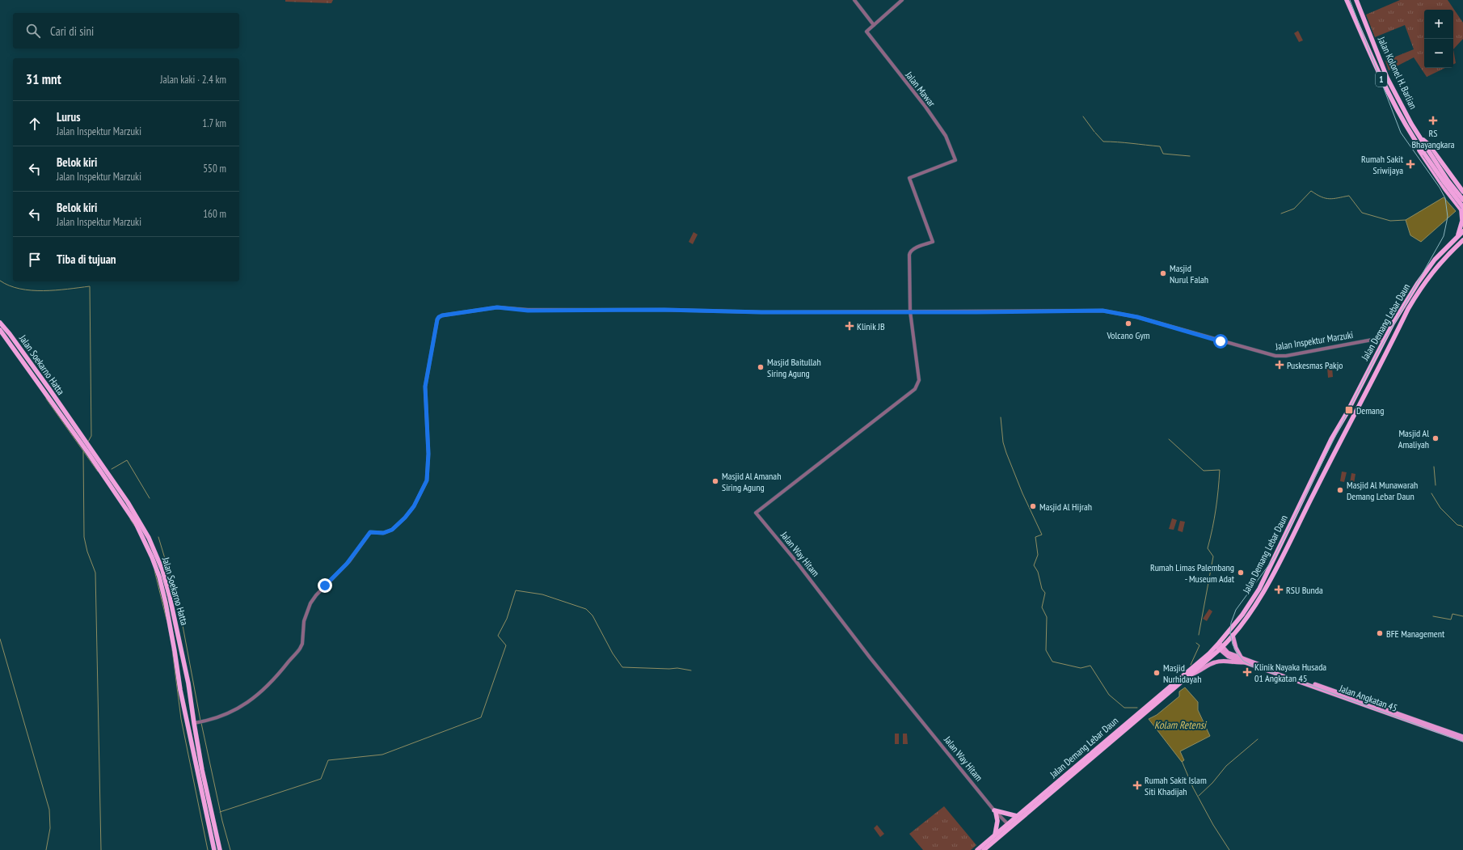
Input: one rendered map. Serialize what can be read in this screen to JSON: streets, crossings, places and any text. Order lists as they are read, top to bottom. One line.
{"streets":{"highway":["Jalan Kolonel H. Barlian","1","Jalan Demang Lebar Daun","Jalan Soekarno Hatta"],"main road":["Jalan Angkatan 45"],"street":["Jalan Mawar","Jalan Inspektur Marzuki","Jalan Way Hitam"]},"crossings":[["Jalan Kolonel H. Barlian","1"],["Jalan Mawar","Jalan Inspektur Marzuki"],["Jalan Mawar","Jalan Way Hitam"],["Jalan Demang Lebar Daun","Jalan Inspektur Marzuki"],["Jalan Demang Lebar Daun","Jalan Way Hitam"],["Jalan Demang Lebar Daun","Jalan Angkatan 45"],["Jalan Inspektur Marzuki","Jalan Soekarno Hatta"],["Jalan Inspektur Marzuki","Jalan Way Hitam"]],"water":["Kolam Retensi"],"places":{"health":["RS Bhayangkara","Rumah Sakit Sriwijaya","Klinik JB","Puskesmas Pakjo","RSU Bunda","Klinik Nayaka Husada 01 Angkatan 45","Rumah Sakit Islam Siti Khadijah"],"other":["Masjid Nurul Falah","Volcano Gym","Masjid Baitullah Siring Agung","Masjid Al Amaliyah","Masjid Al Amanah Siring Agung","Masjid Al Munawarah Demang Lebar Daun","Masjid Al Hijrah","Rumah Limas Palembang - Museum Adat","BFE Management","Masjid Nurhidayah"],"transit":["Demang"]},"page":{"map_buttons":["+","−"],"search":"Cari di sini","heading":["31 mnt","Jalan kaki · 2.4 km"],"list":[["Lurus","Jalan Inspektur Marzuki","1.7 km"],["Belok kiri","Jalan Inspektur Marzuki","550 m"],["Belok kiri","Jalan Inspektur Marzuki","160 m"],"Tiba di tujuan"]}}
